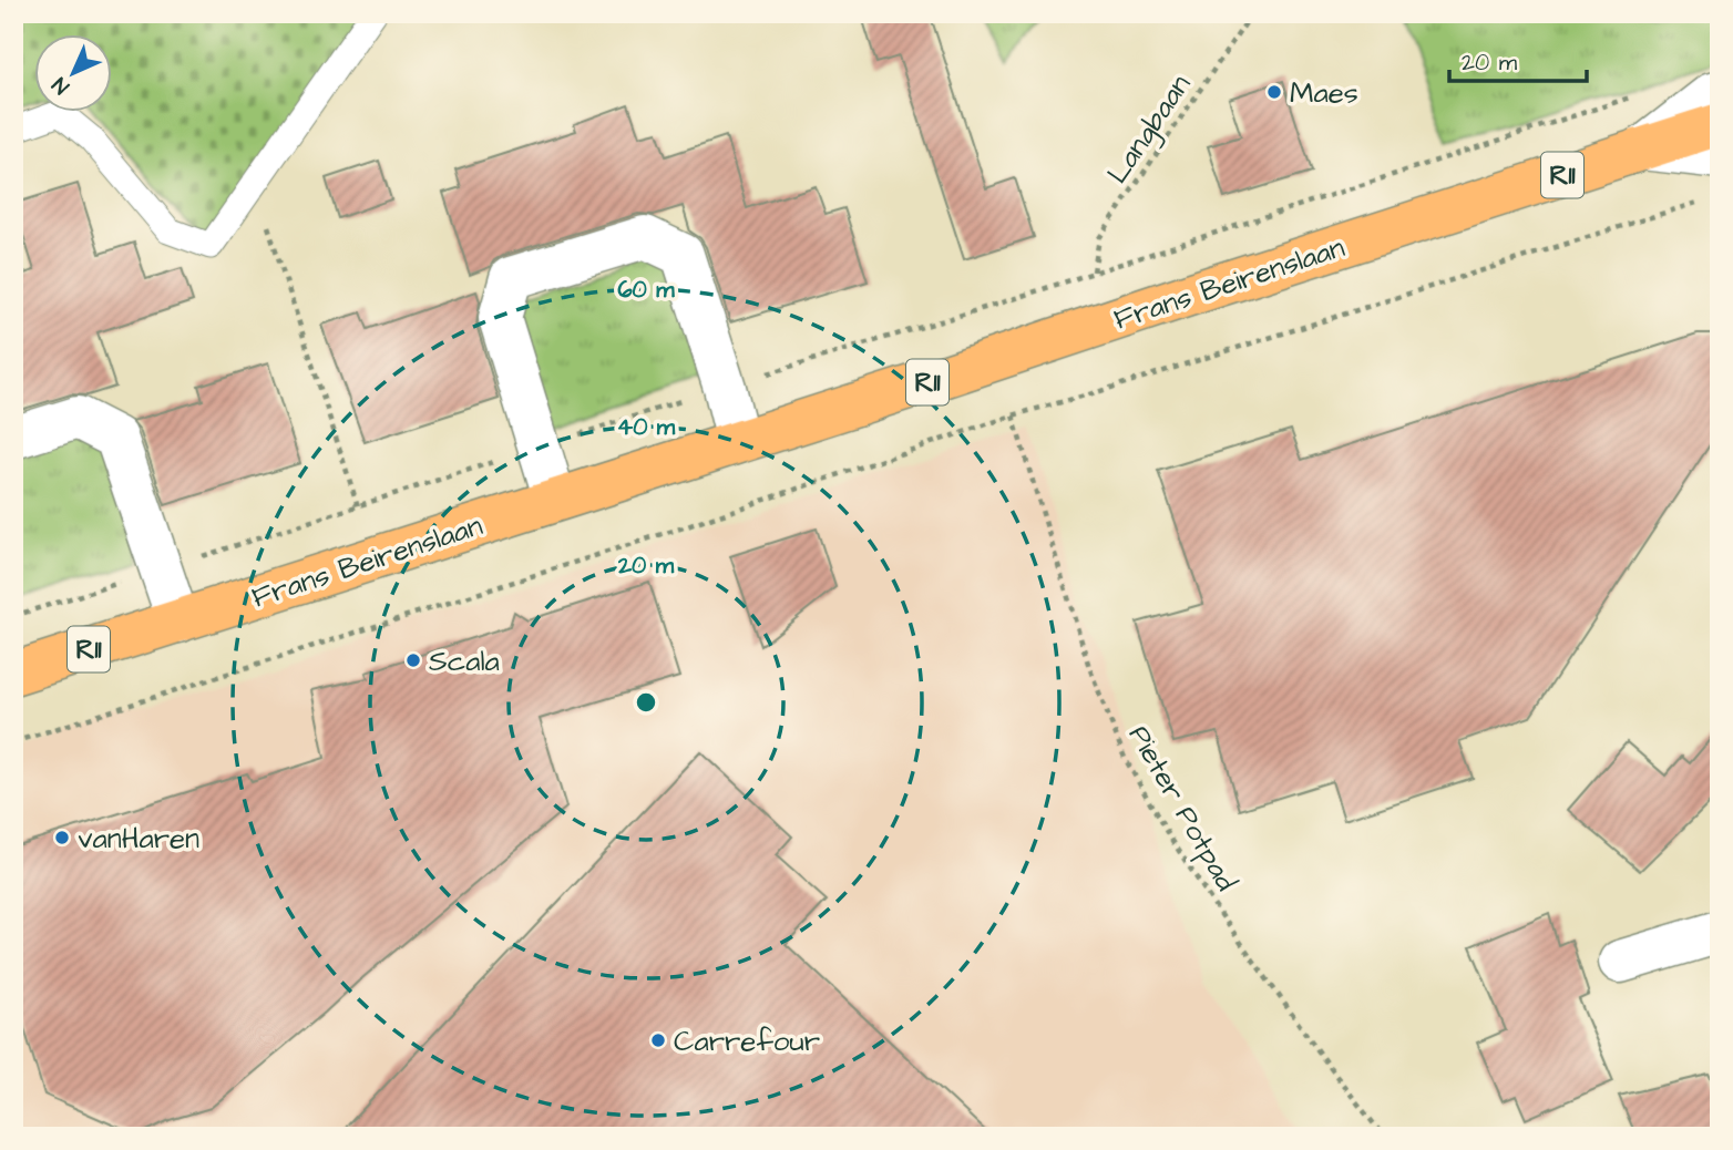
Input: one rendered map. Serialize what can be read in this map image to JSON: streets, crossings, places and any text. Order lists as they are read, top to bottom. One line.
{"streets":{"main road":["R11","Frans Beirenslaan"],"path":["Langbaan","Pieter Potpad"]},"places":["Maes","Scala","vanHaren","Carrefour"],"scale_bar":"20 m","north":"bottom left","rings":["60 m","40 m","20 m"]}
